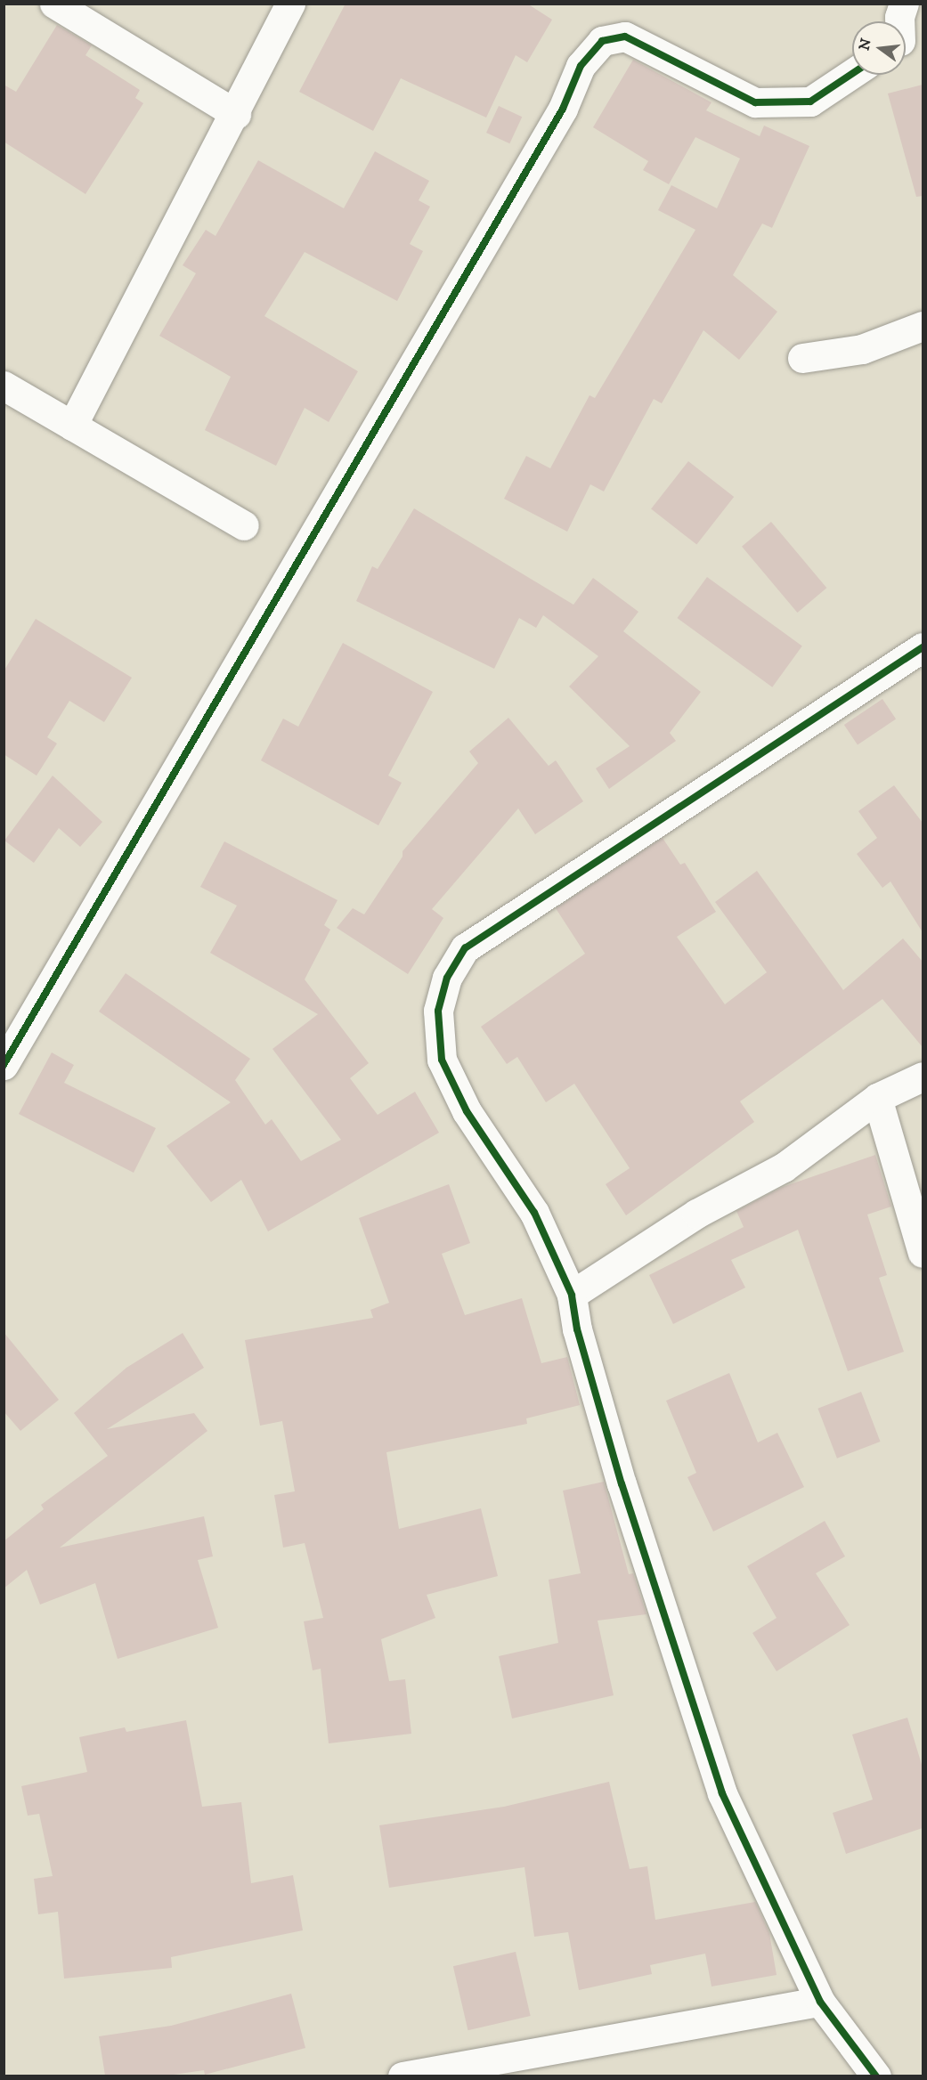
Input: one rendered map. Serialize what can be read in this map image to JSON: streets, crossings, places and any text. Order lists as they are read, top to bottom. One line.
{"north":"left"}
